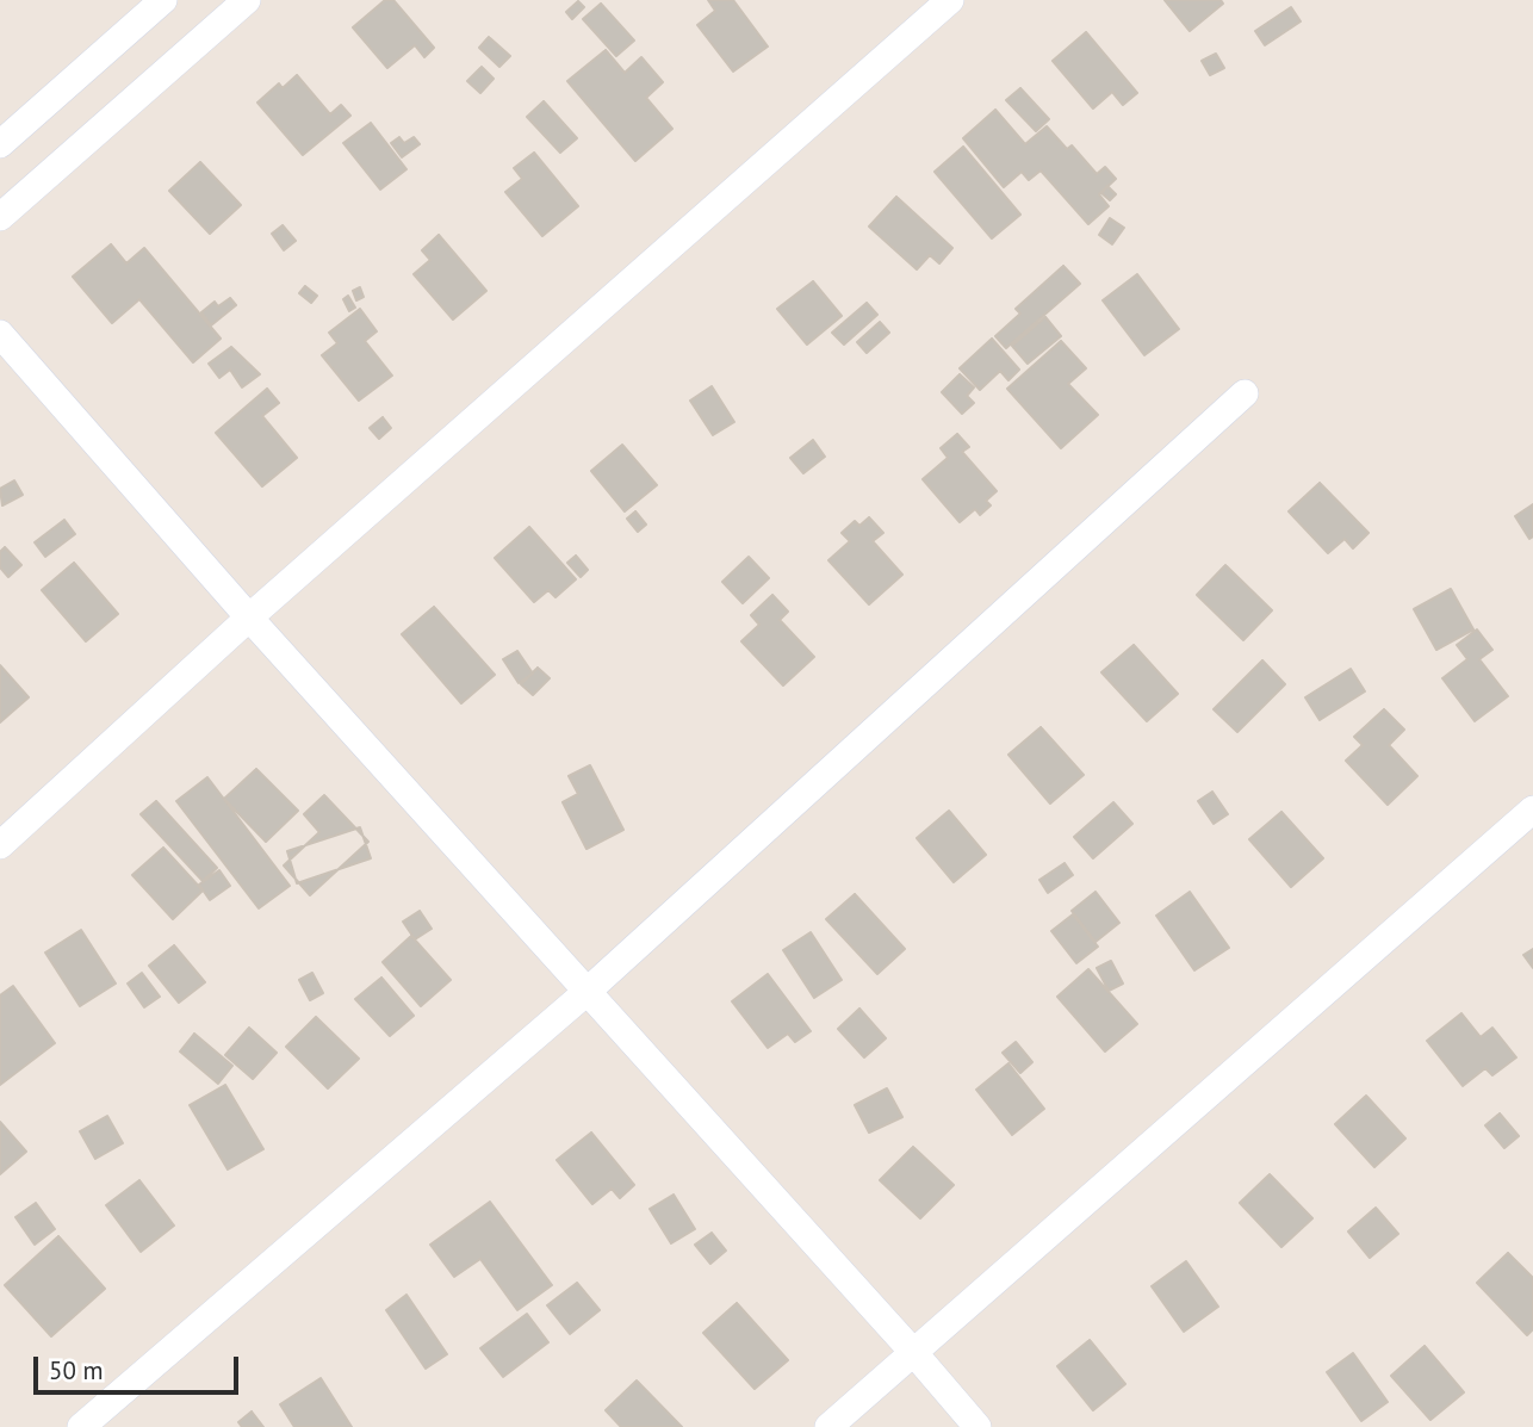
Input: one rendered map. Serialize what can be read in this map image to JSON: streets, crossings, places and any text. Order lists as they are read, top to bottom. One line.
{"scale_bar":"50 m"}
